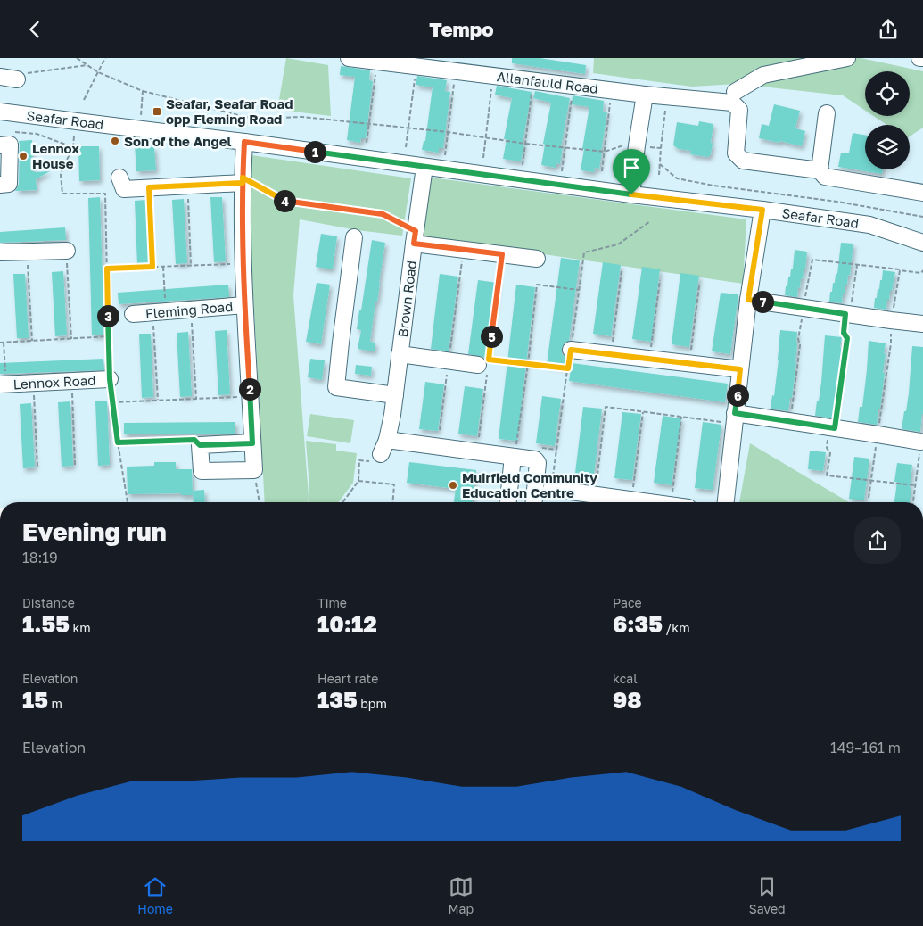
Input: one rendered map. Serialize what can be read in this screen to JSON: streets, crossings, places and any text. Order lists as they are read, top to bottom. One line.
{"streets":{"street":["Allanfauld Road","Seafar Road","Brown Road","Fleming Road","Lennox Road"]},"crossings":[["Seafar Road","Brown Road"],["Seafar Road","Fleming Road"]],"places":{"transit":["Seafar, Seafar Road opp Fleming Road"],"other":["Son of the Angel","Lennox House","Muirfield Community Education Centre"]},"page":{"header":"Tempo","pins":["1","4","7","3","5","2","6"],"heading":["Evening run","18:19"],"stats":[["Distance","1.55 km"],["Time","10:12"],["Pace","6:35 /km"],["Elevation","15 m"],["Heart rate","135 bpm"],["kcal","98"]],"chart":["Elevation","149–161 m"],"tabs":["Home","Map","Saved"]}}
